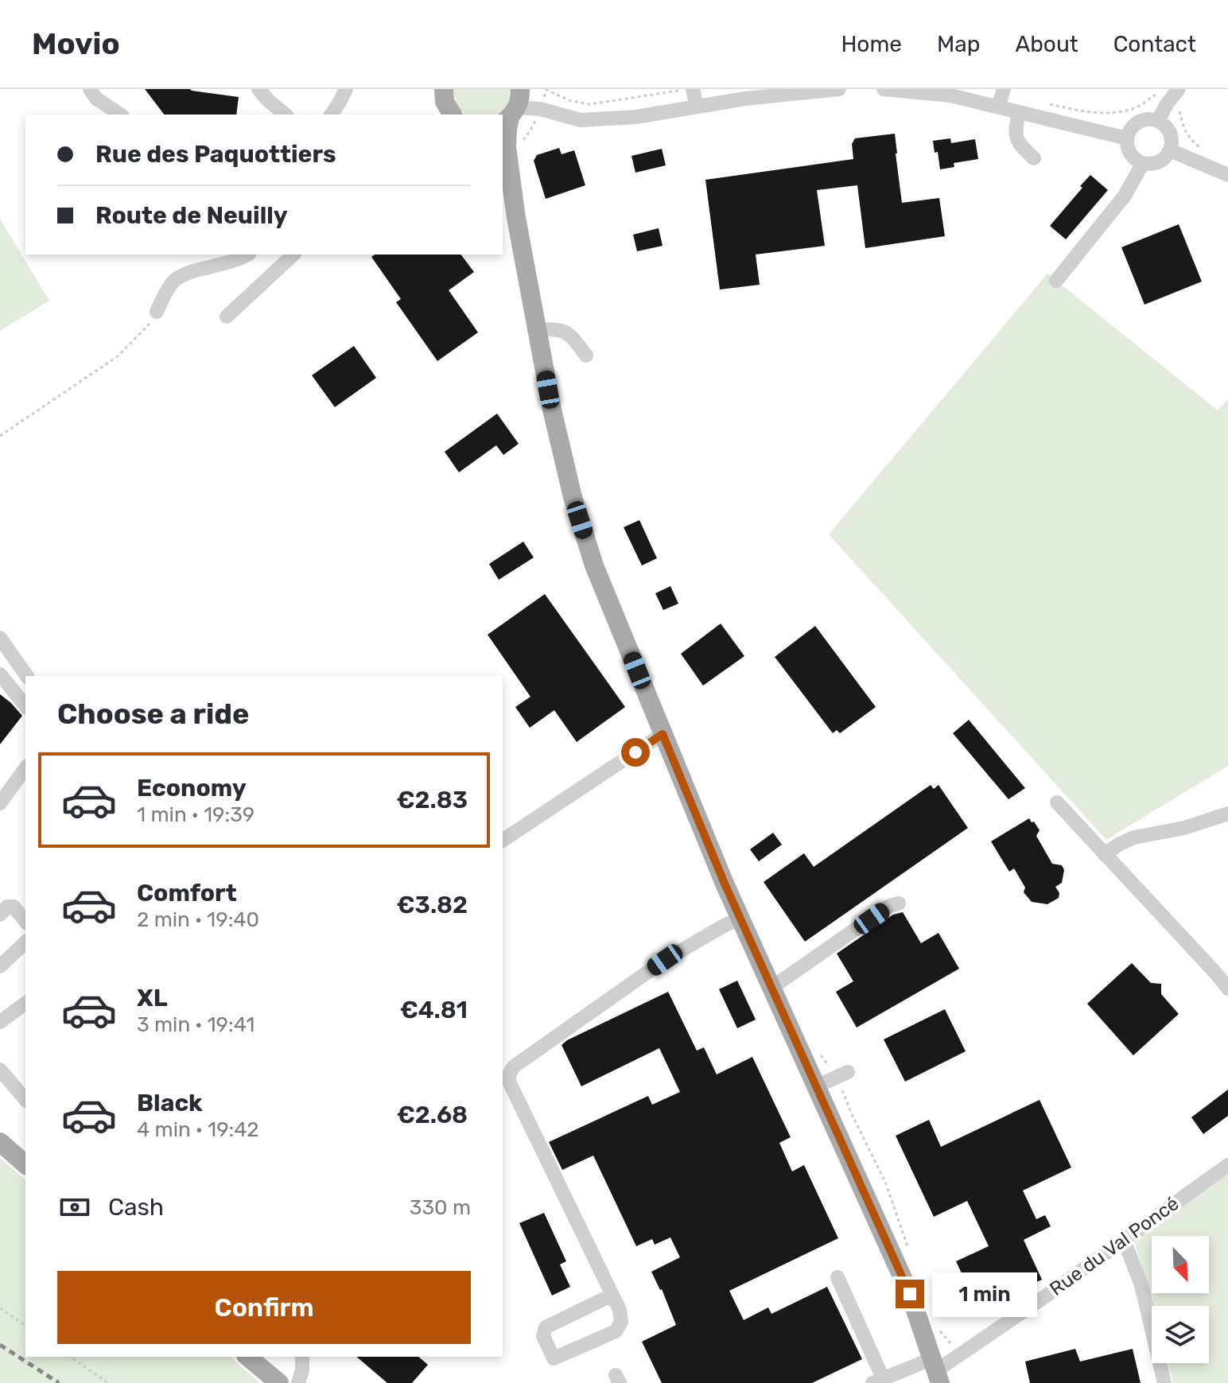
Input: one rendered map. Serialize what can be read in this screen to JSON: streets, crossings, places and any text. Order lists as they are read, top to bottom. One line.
{"streets":{"street":["Rue du Val Poncé"]},"north":"bottom right","page":{"header":"Movio","nav":["Home","Map","About","Contact"],"banner":["Rue des Paquottiers","Route de Neuilly"],"heading":"Choose a ride","list":[{"name":"Economy","note":"1 min · 19:39","value":"€2.83"},{"name":"Comfort","note":"2 min · 19:40","value":"€3.82"},{"name":"XL","note":"3 min · 19:41","value":"€4.81"},{"name":"Black","note":"4 min · 19:42","value":"€2.68"}],"pay":["Cash","330 m"],"buttons":"Confirm","bubble":"1 min"}}
